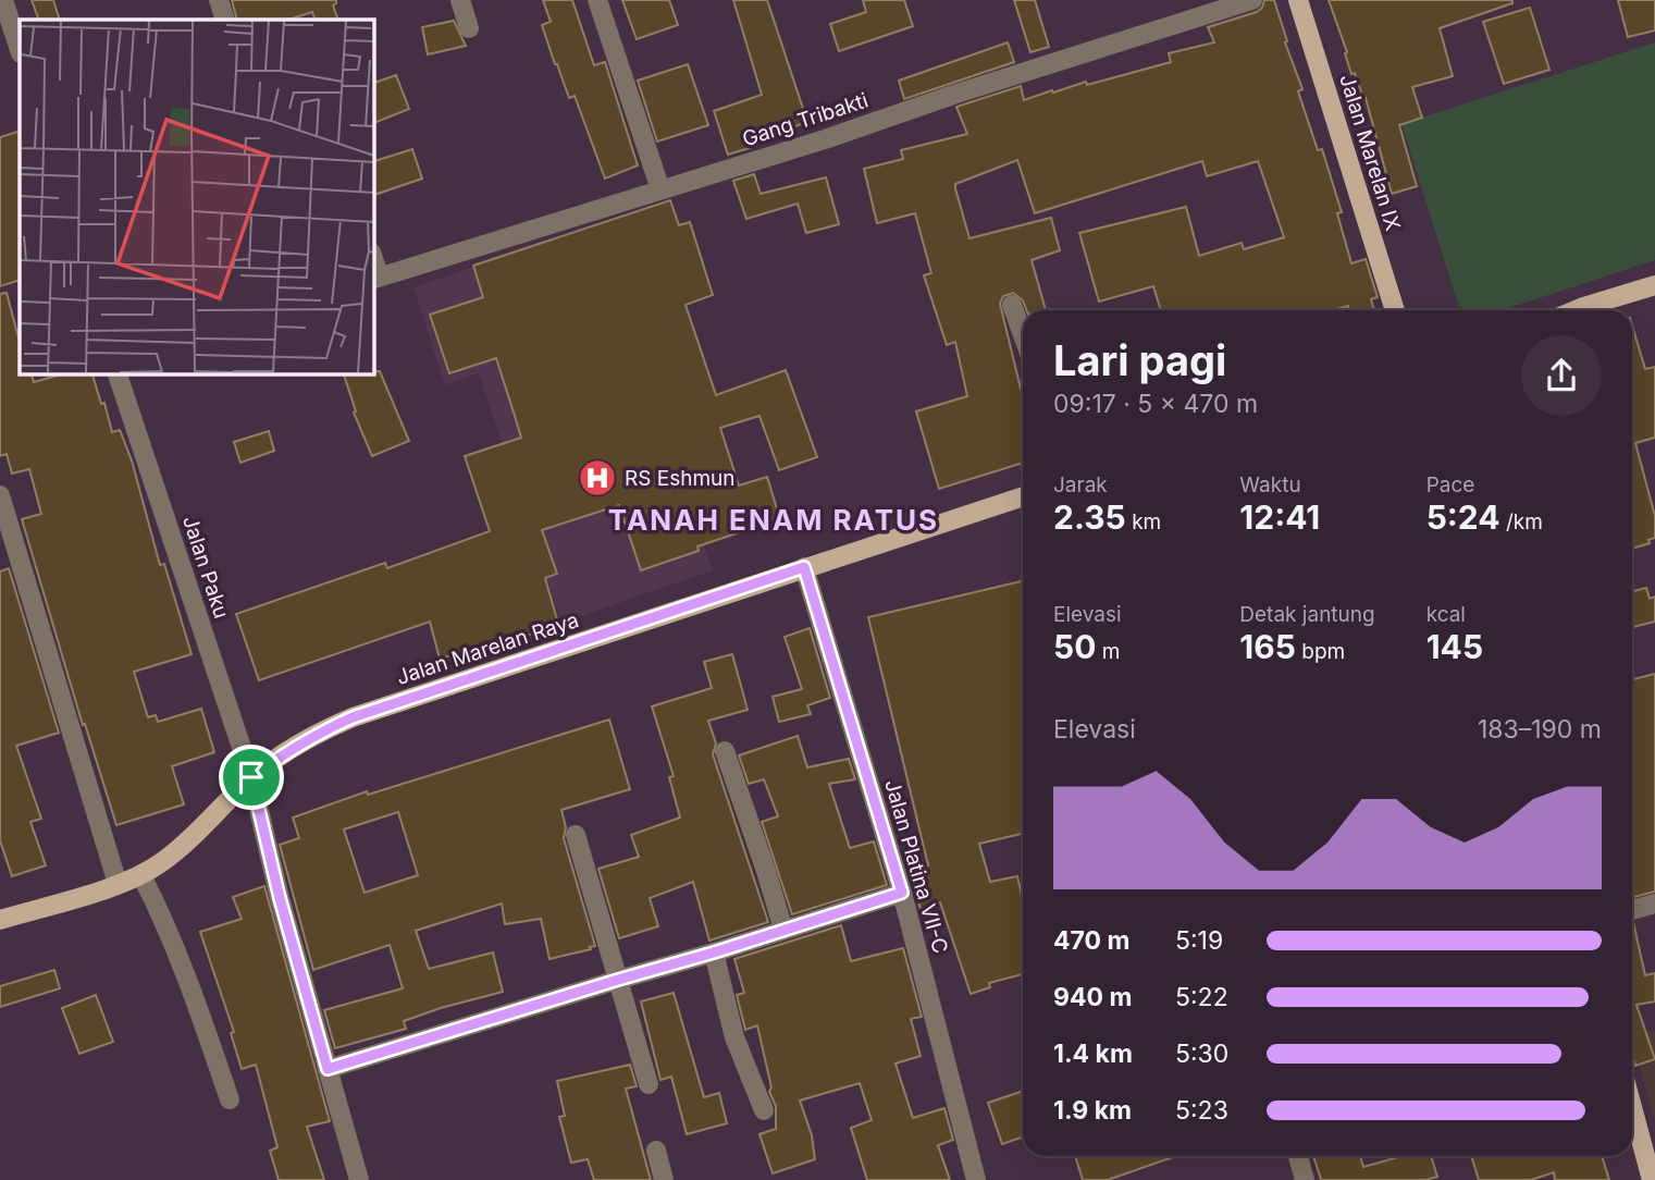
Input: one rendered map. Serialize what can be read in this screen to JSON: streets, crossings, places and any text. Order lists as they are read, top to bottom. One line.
{"streets":{"main road":["Jalan Marelan IX","Jalan Marelan Raya"],"street":["Gang Tribakti","Jalan Paku","Jalan Platina VII-C"]},"crossings":[["Jalan Paku","Jalan Marelan Raya"],["Jalan Marelan Raya","Jalan Platina VII-C"]],"districts":["TANAH ENAM RATUS"],"places":{"hospital":["RS Eshmun"]},"page":{"heading":["Lari pagi","09:17 · 5 × 470 m"],"stats":[["Jarak","2.35 km"],["Waktu","12:41"],["Pace","5:24 /km"],["Elevasi","50 m"],["Detak jantung","165 bpm"],["kcal","145"]],"chart":["Elevasi","183–190 m"],"list":[{"name":"470 m","note":"5:19"},{"name":"940 m","note":"5:22"},{"name":"1.4 km","note":"5:30"},{"name":"1.9 km","note":"5:23"}]}}
